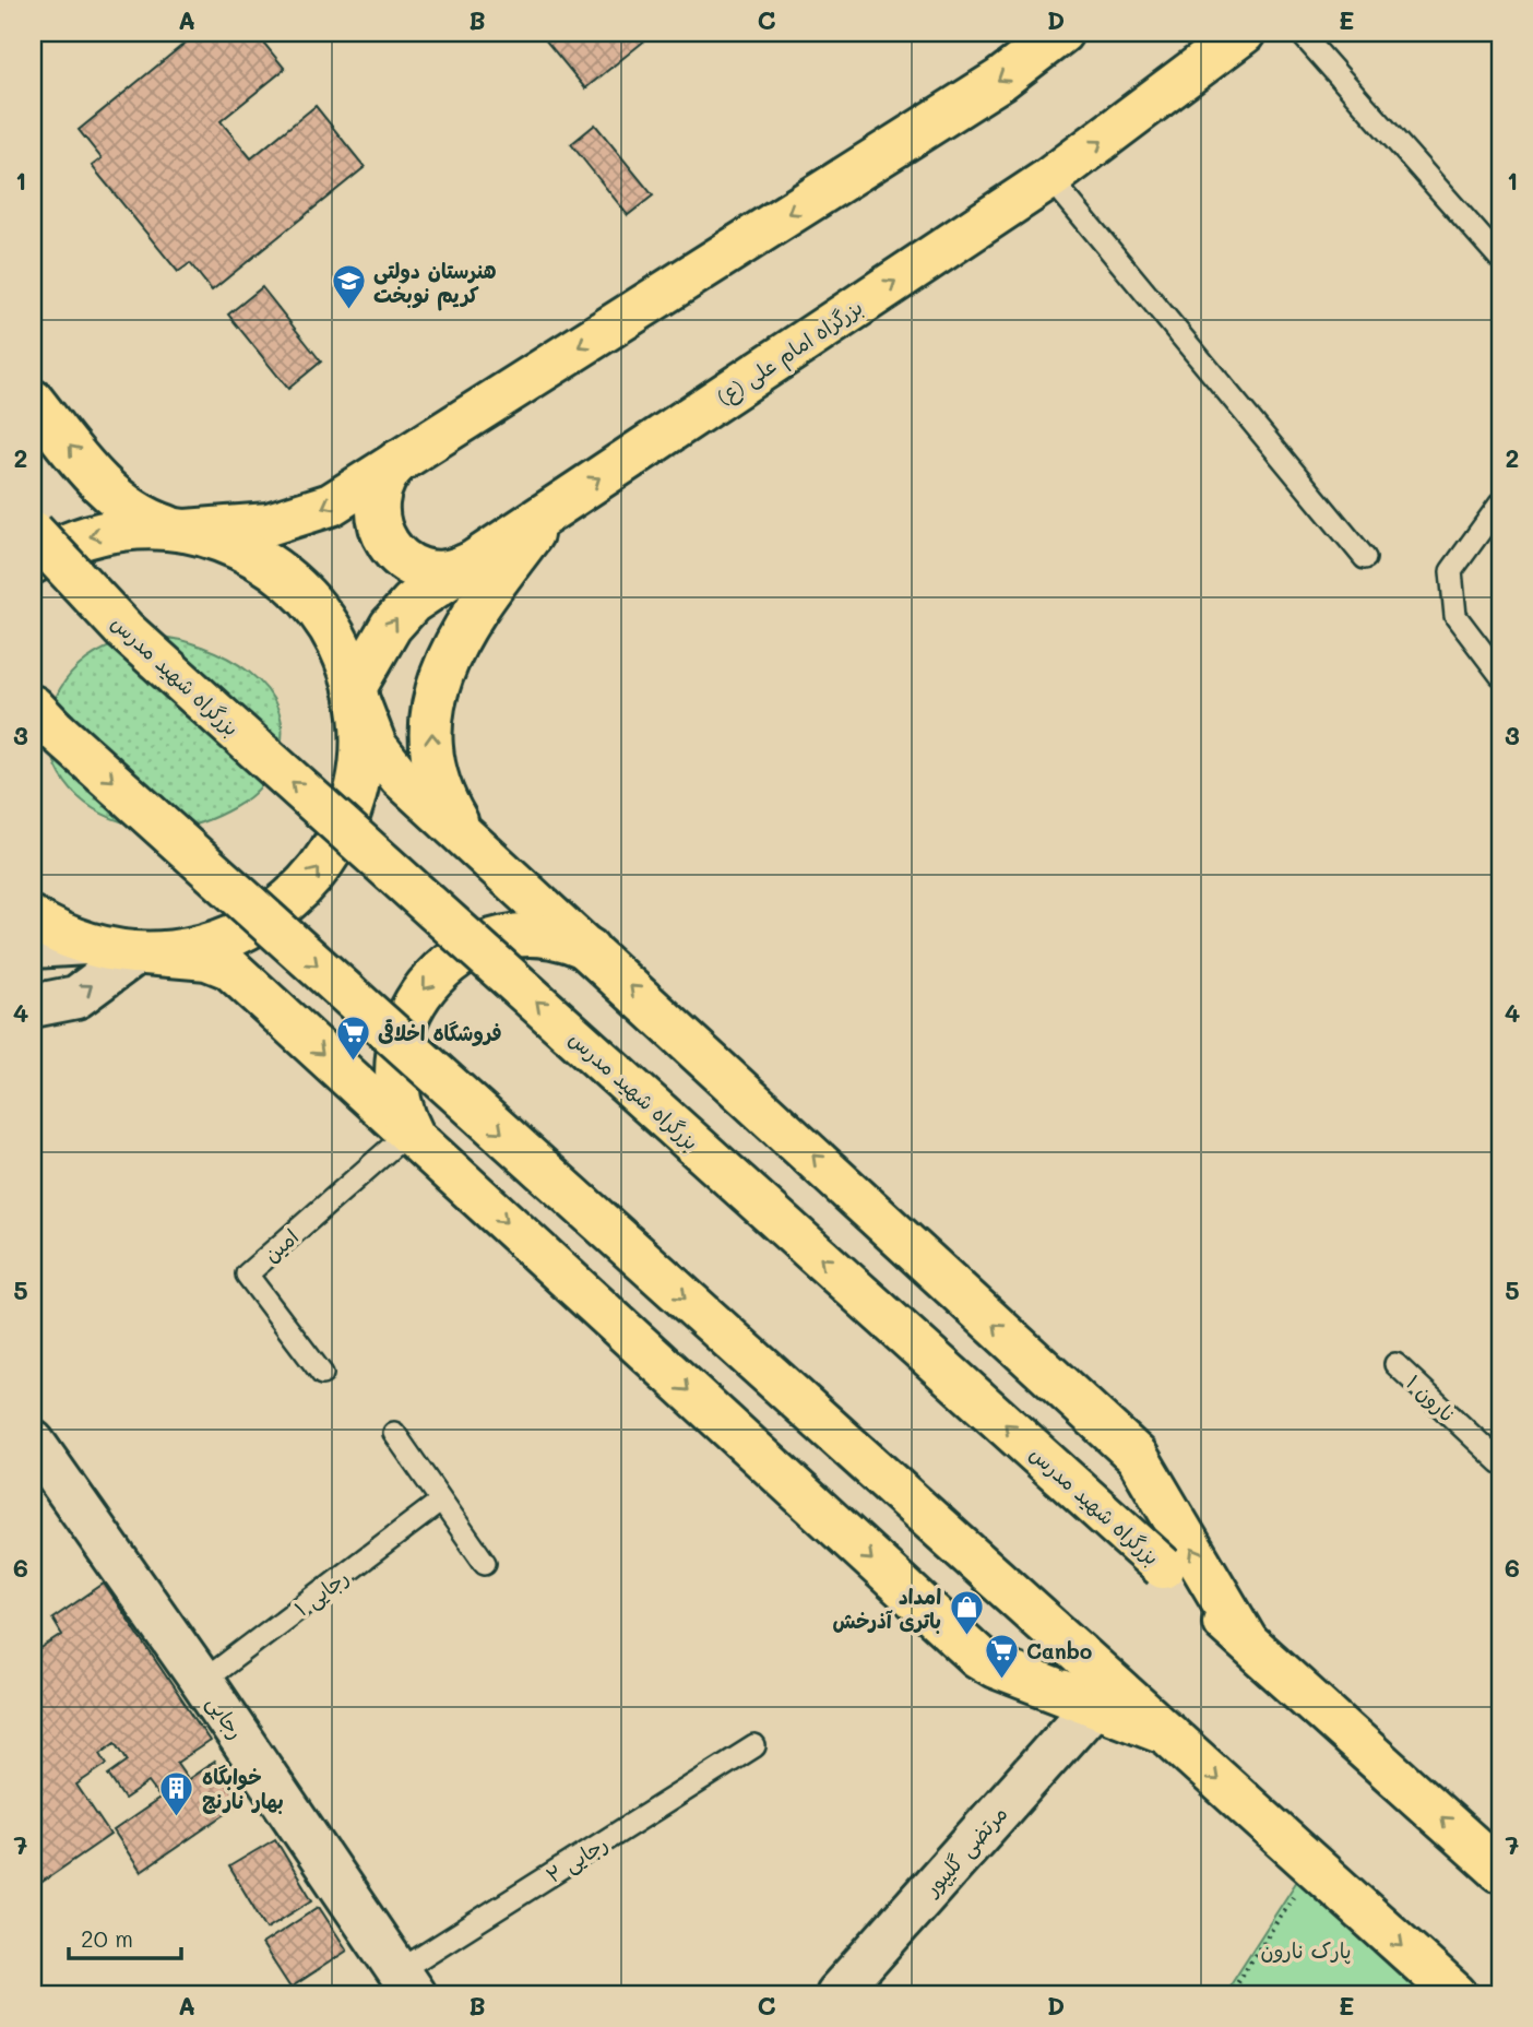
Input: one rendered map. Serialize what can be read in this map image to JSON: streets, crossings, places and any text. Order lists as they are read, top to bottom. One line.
{"streets":{"highway":["بزرگراه امام علی (ع)","بزرگراه شهید مدرس"],"street":["رجایی","مرتضی گلیپور"],"lane":["امین","نارون ۱","رجایی ۱","رجایی ۲"]},"crossings":[["بزرگراه امام علی (ع)","بزرگراه شهید مدرس"],["رجایی ۱","رجایی"],["رجایی","رجایی ۲"]],"parks":["پارک نارون"],"places":{"school or university":["هنرستان دولتی کریم نوبخت"],"supermarket":["فروشگاه اخلاقی","Canbo"],"shop":["امداد باتری آذرخش"],"building":["خوابگاه بهار نارنج"]},"scale_bar":"20 m","grid":{"columns":["A","B","C","D","E"],"rows":["1","2","3","4","5","6","7"]}}
